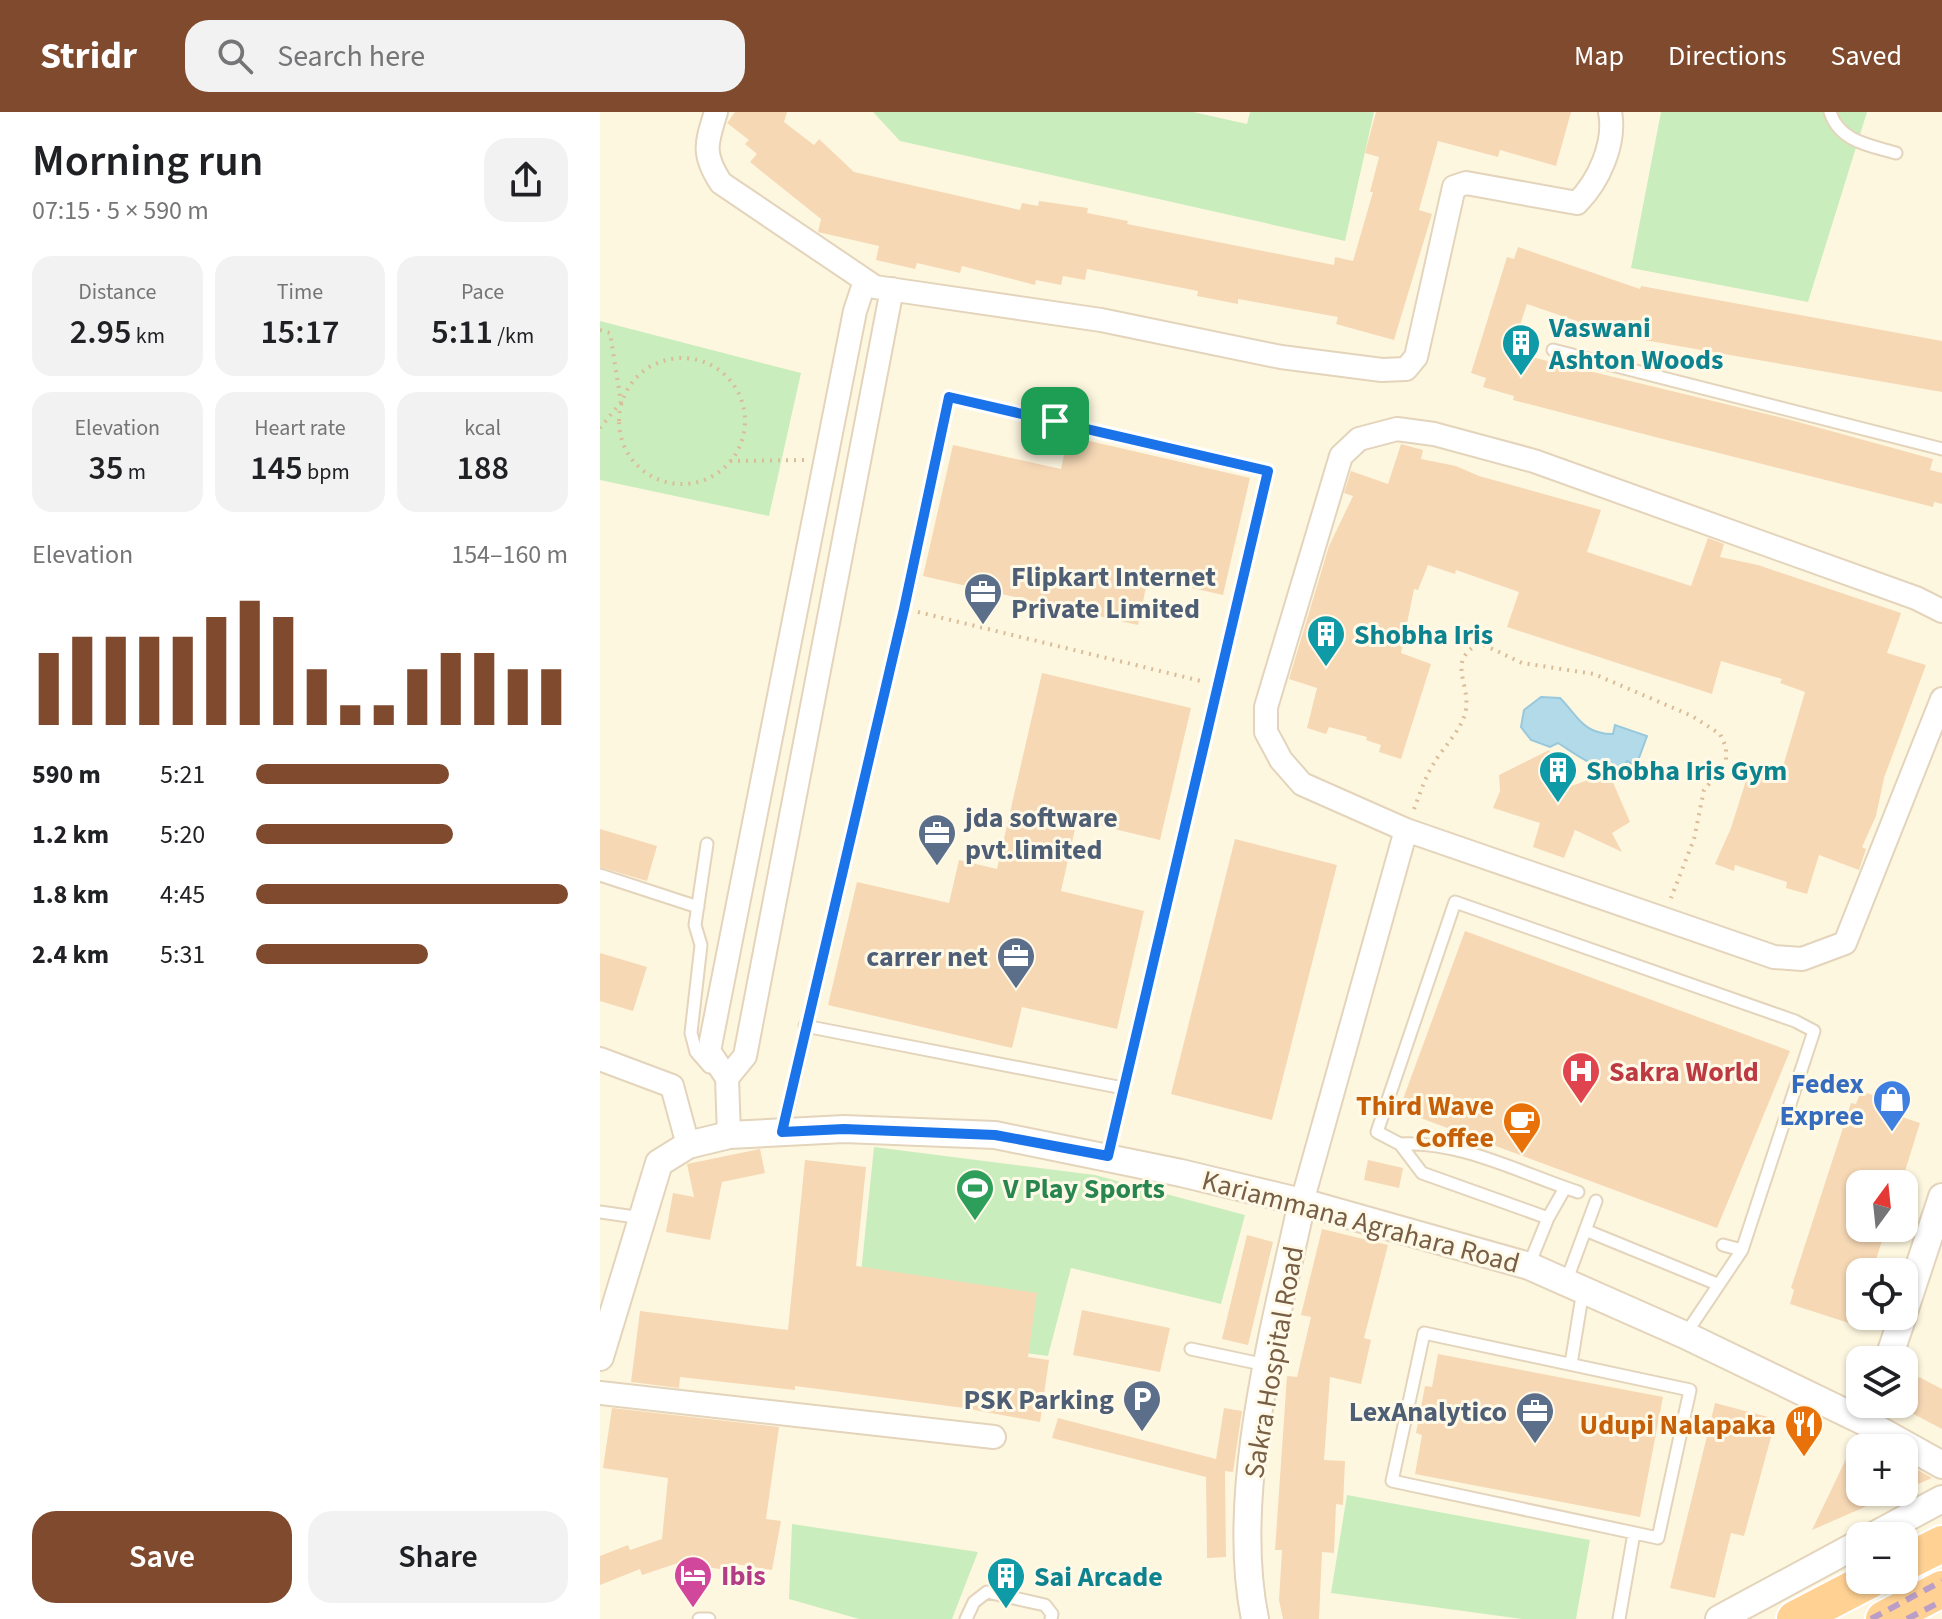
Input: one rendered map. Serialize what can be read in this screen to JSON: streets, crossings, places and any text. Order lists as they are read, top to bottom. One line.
{"streets":{"street":["Kariammana Agrahara Road","Sakra Hospital Road"]},"crossings":[["Kariammana Agrahara Road","Sakra Hospital Road"]],"places":{"building":["Vaswani Ashton Woods","Shobha Iris","Shobha Iris Gym","Sai Arcade"],"office":["Flipkart Internet Private Limited","jda software pvt.limited","carrer net","LexAnalytico"],"hospital":["Sakra World"],"shop":["Fedex Expree"],"cafe":["Third Wave Coffee"],"sports":["V Play Sports"],"parking":["PSK Parking"],"restaurant":["Udupi Nalapaka"],"hotel":["Ibis"]},"north":"top","page":{"header":"Stridr","search":"Search here","nav":["Map","Directions","Saved"],"heading":["Morning run","07:15 · 5 × 590 m"],"stats":[["Distance","2.95 km"],["Time","15:17"],["Pace","5:11 /km"],["Elevation","35 m"],["Heart rate","145 bpm"],["kcal","188"]],"chart":["Elevation","154–160 m"],"list":[{"name":"590 m","note":"5:21"},{"name":"1.2 km","note":"5:20"},{"name":"1.8 km","note":"4:45"},{"name":"2.4 km","note":"5:31"}],"map_buttons":["+","−"],"buttons":["Save","Share"]}}
